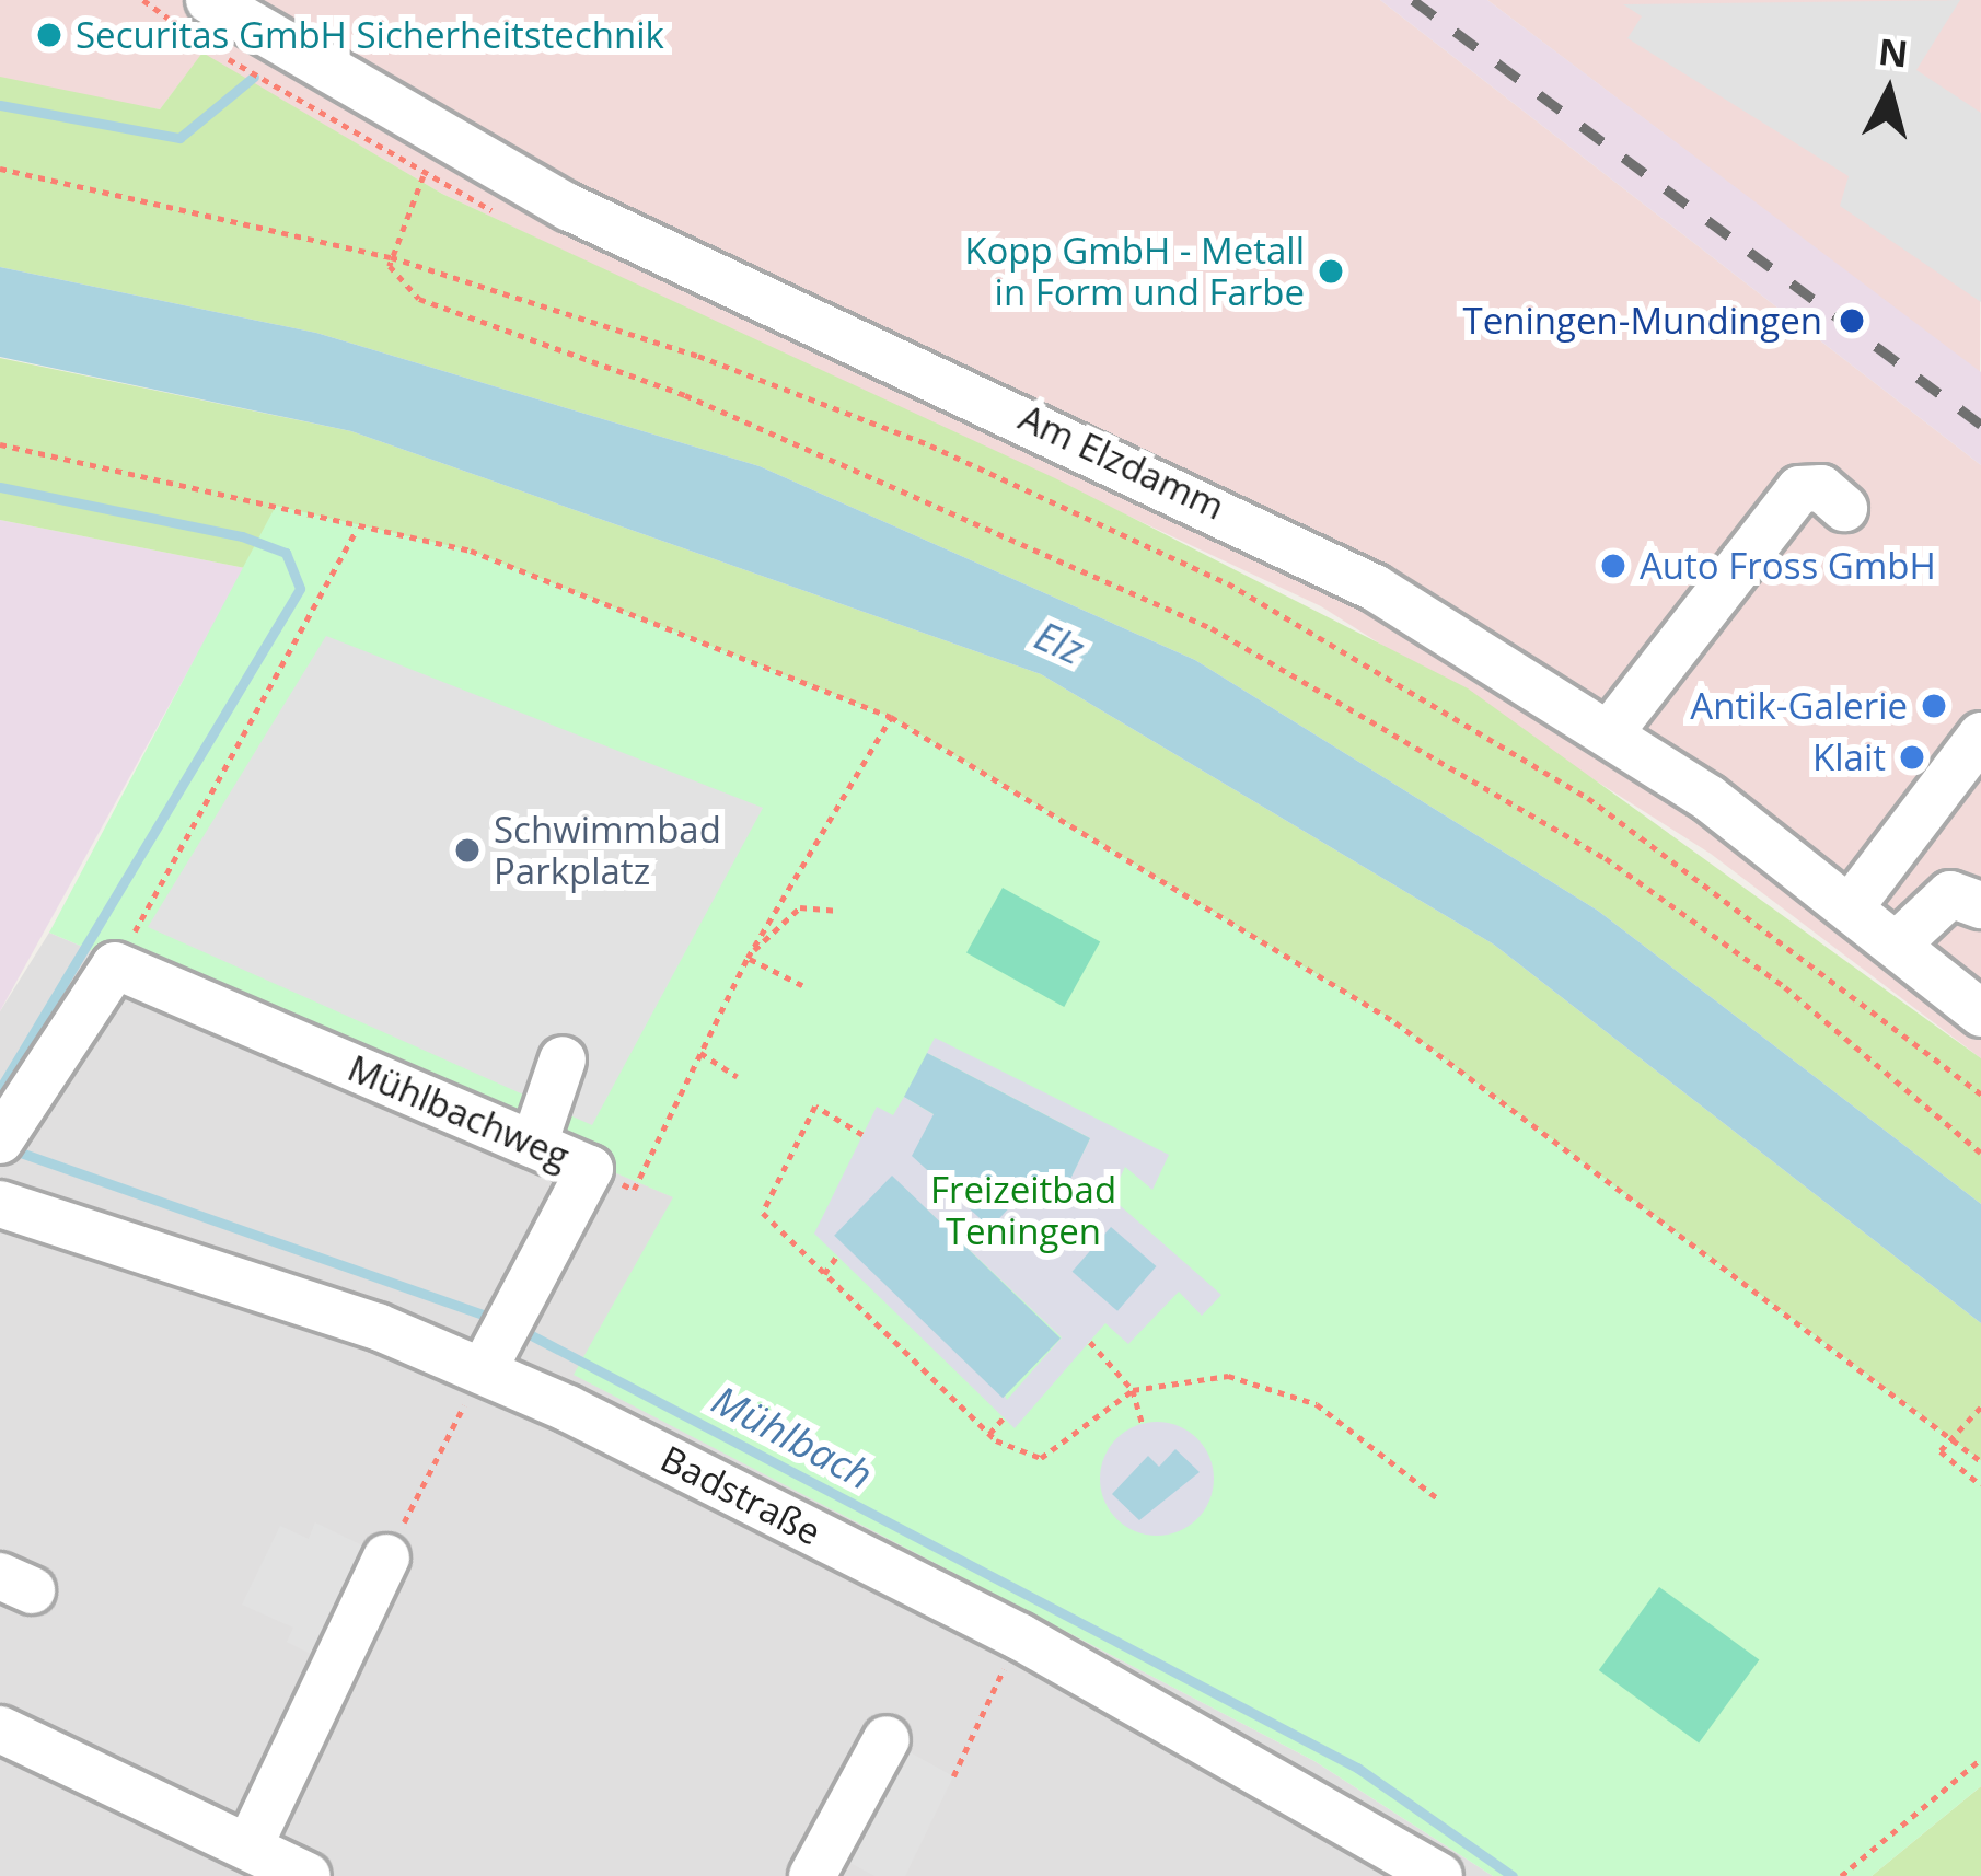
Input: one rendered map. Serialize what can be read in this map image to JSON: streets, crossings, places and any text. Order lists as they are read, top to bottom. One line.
{"streets":{"street":["Am Elzdamm","Mühlbachweg","Badstraße"]},"crossings":[["Mühlbachweg","Badstraße"]],"water":["Elz","Mühlbach"],"parks":["Freizeitbad Teningen"],"places":["Securitas GmbH Sicherheitstechnik","Kopp GmbH - Metall in Form und Farbe","Teningen-Mundingen","Auto Fross GmbH","Antik-Galerie","Klait","Schwimmbad Parkplatz"],"north":"top"}
